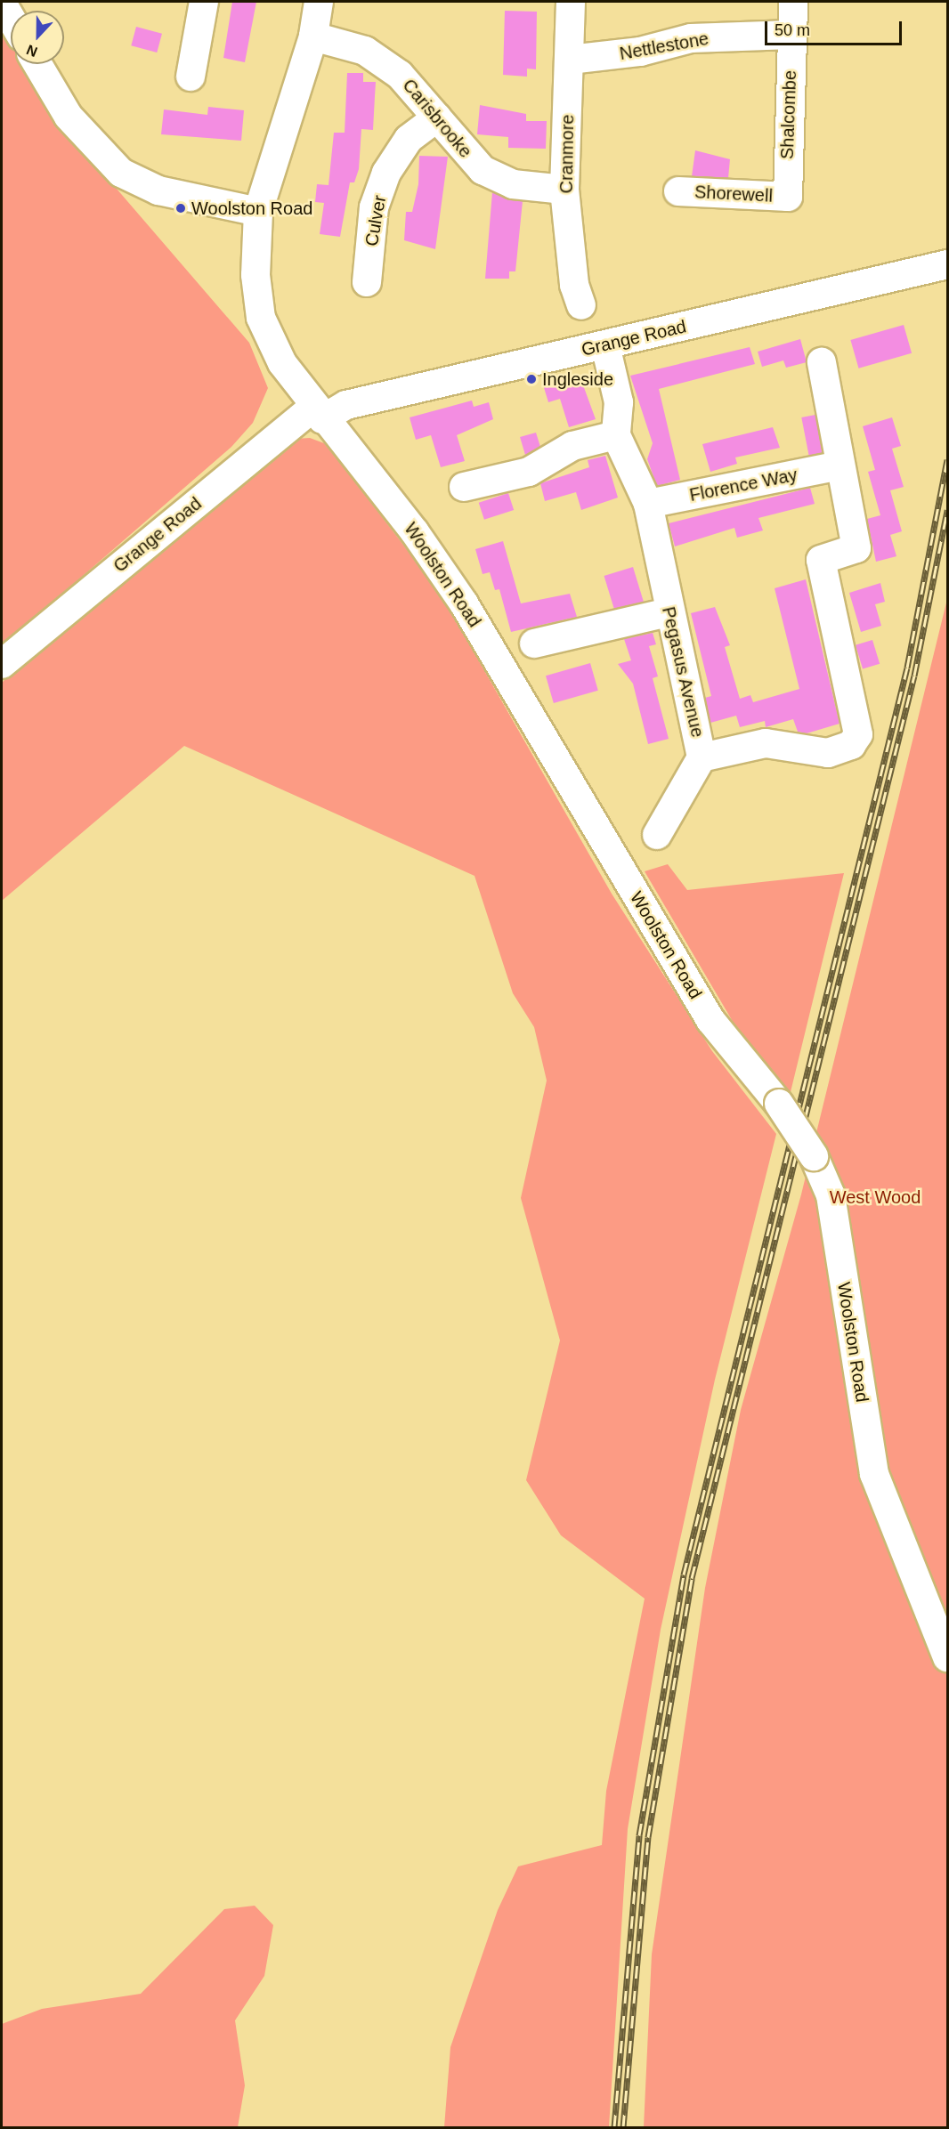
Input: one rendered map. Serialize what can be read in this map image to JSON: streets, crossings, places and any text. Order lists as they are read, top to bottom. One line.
{"streets":{"street":["Nettlestone","Shalcombe","Carisbrooke","Cranmore","Shorewell","Culver","Grange Road","Florence Way","Woolston Road","Pegasus Avenue"]},"crossings":[["Nettlestone","Shalcombe"],["Nettlestone","Cranmore"],["Shalcombe","Shorewell"],["Carisbrooke","Cranmore"],["Carisbrooke","Culver"],["Grange Road","Woolston Road"],["Grange Road","Pegasus Avenue"],["Florence Way","Pegasus Avenue"]],"parks":["West Wood"],"places":["Woolston Road","Ingleside"],"scale_bar":"50 m","north":"bottom"}
